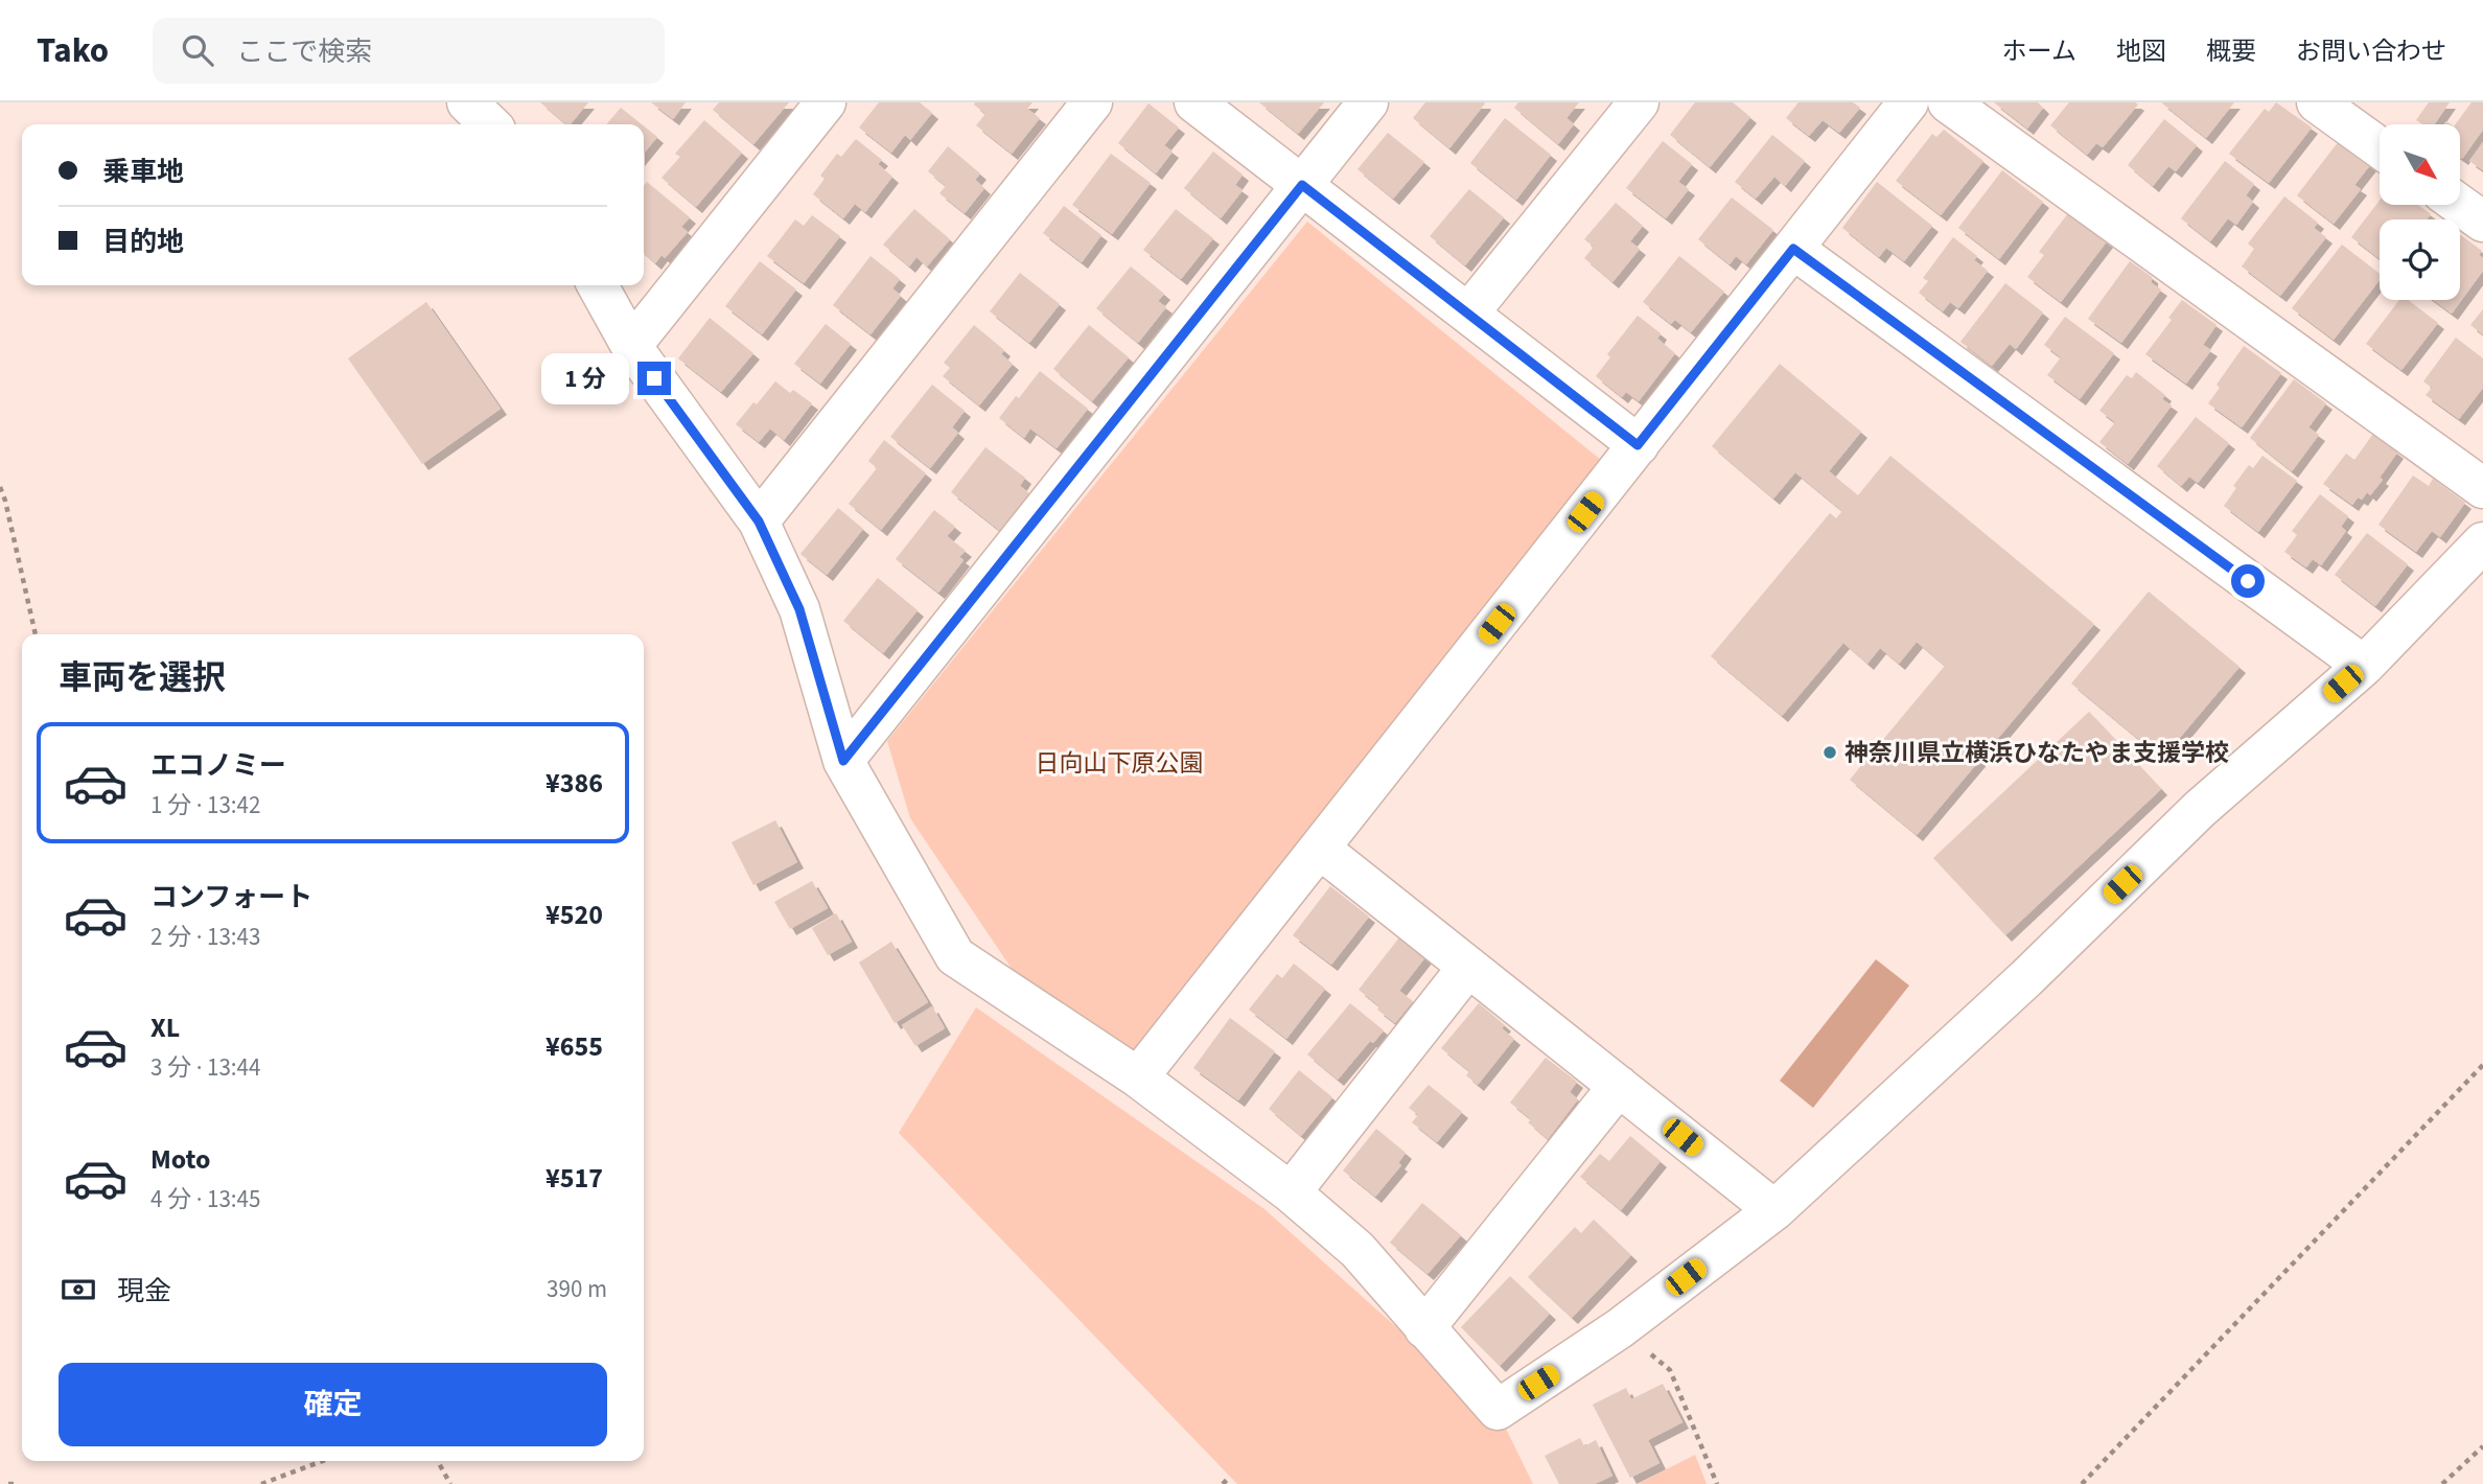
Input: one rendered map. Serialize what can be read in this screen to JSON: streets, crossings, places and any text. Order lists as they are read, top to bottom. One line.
{"parks":["日向山下原公園"],"places":["神奈川県立横浜ひなたやま支援学校"],"north":"bottom right","page":{"header":"Tako","search":"ここで検索","nav":["ホーム","地図","概要","お問い合わせ"],"banner":["乗車地","目的地"],"bubble":"1 分","heading":"車両を選択","list":[{"name":"エコノミー","note":"1 分 · 13:42","value":"¥386"},{"name":"コンフォート","note":"2 分 · 13:43","value":"¥520"},{"name":"XL","note":"3 分 · 13:44","value":"¥655"},{"name":"Moto","note":"4 分 · 13:45","value":"¥517"}],"pay":["現金","390 m"],"buttons":"確定"}}
